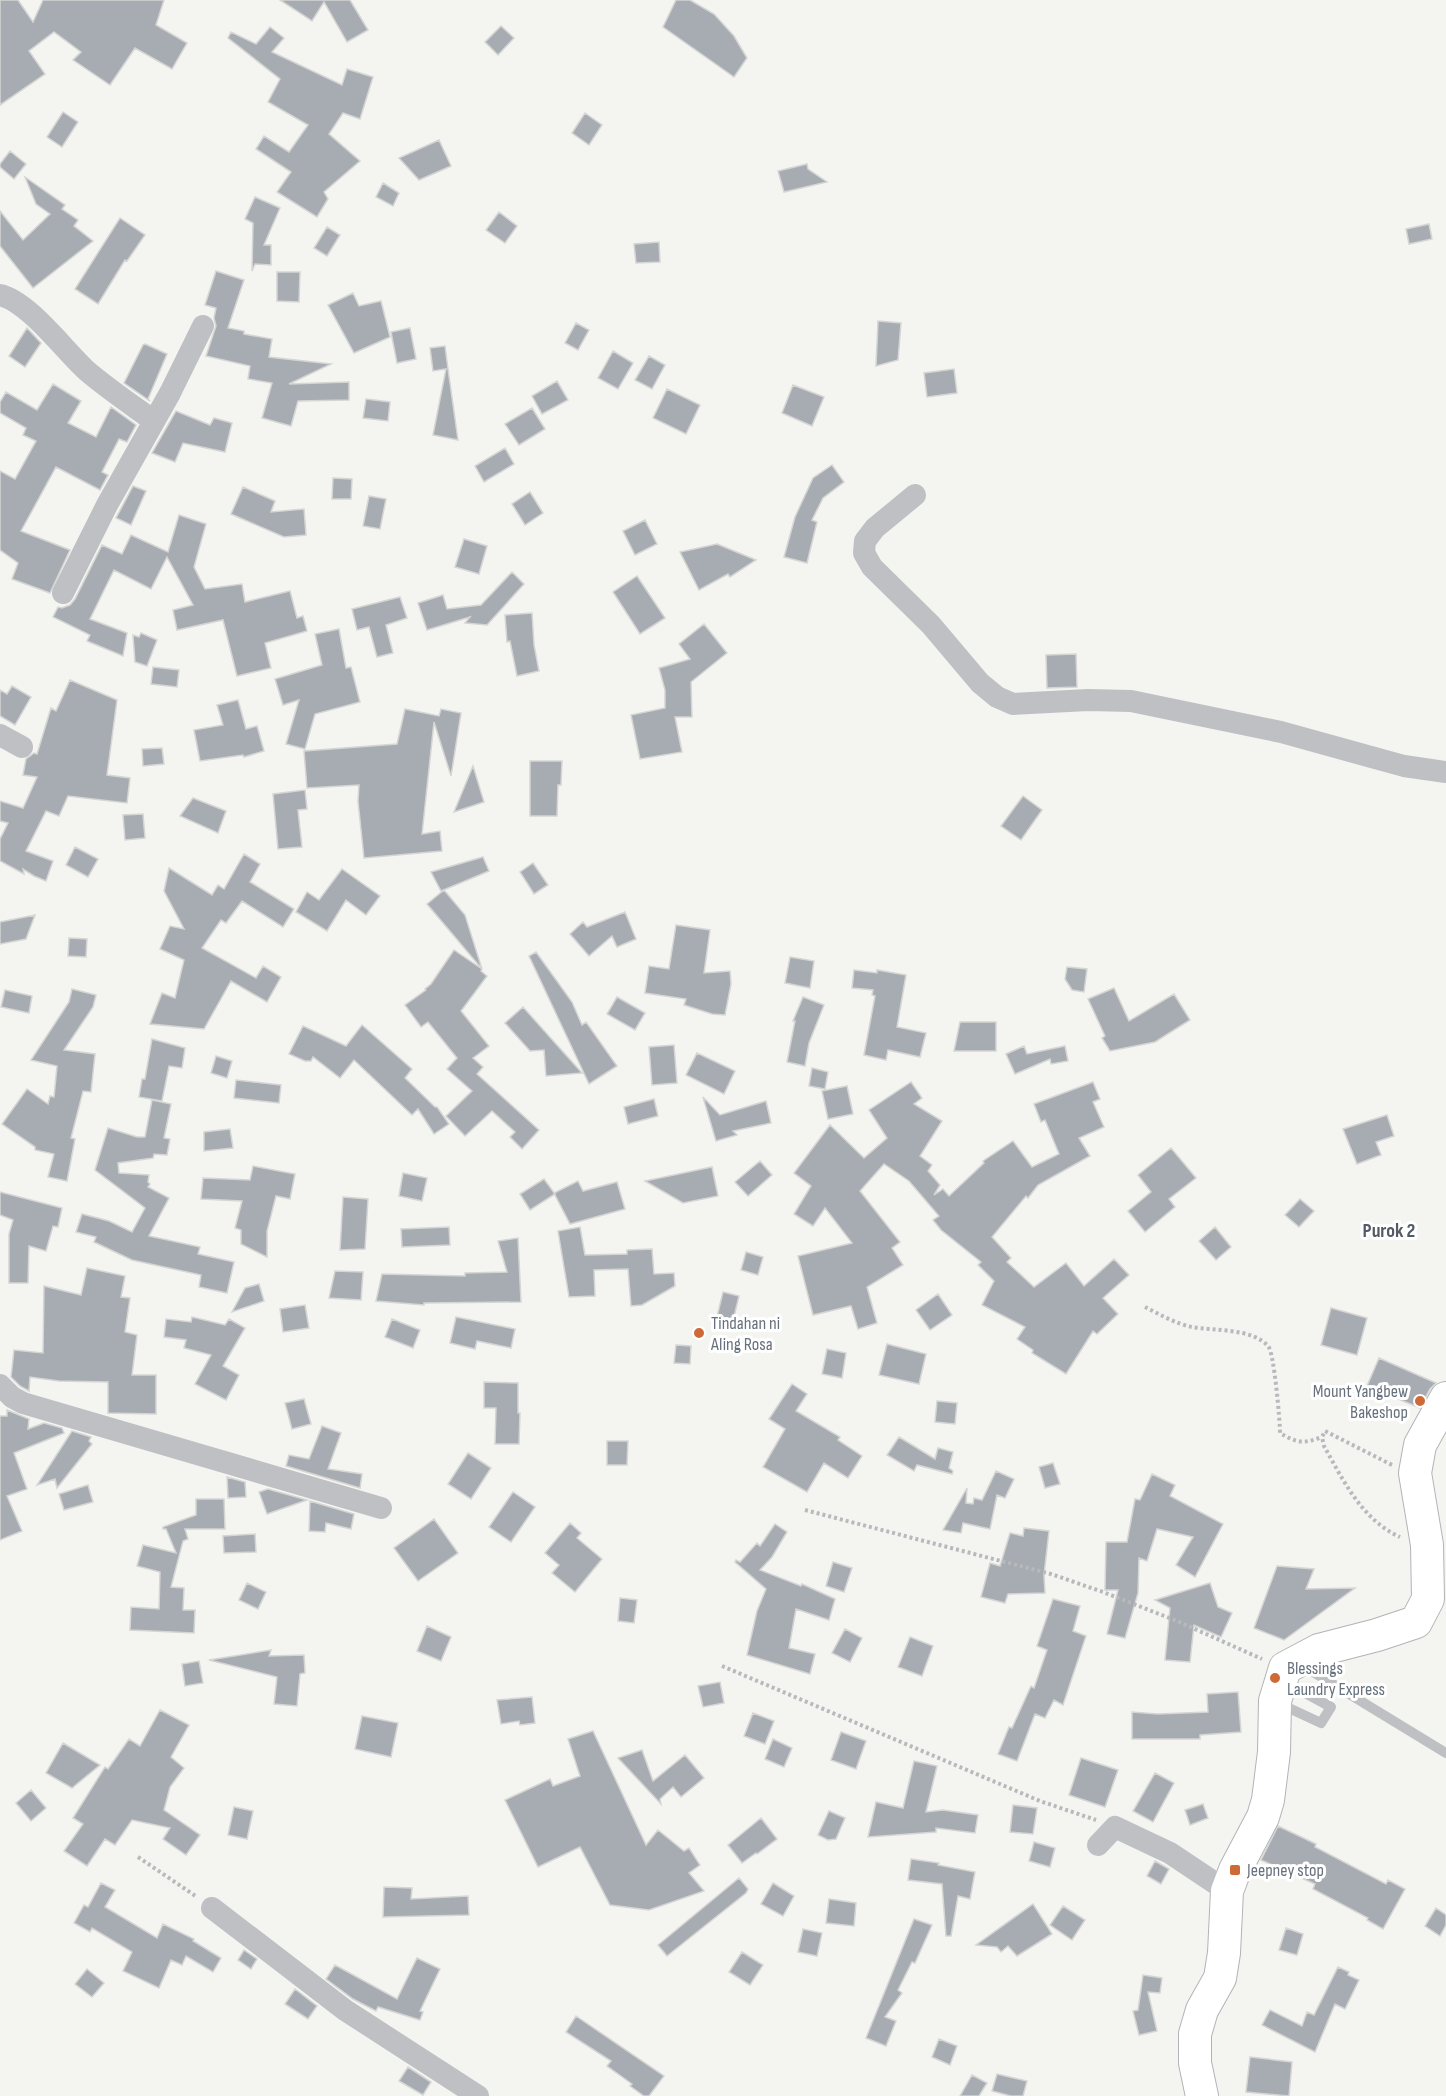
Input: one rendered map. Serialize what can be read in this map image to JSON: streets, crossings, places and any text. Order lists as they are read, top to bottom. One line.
{"districts":["Purok 2"],"places":{"other":["Tindahan ni Aling Rosa","Mount Yangbew Bakeshop","Blessings Laundry Express"],"transit":["Jeepney stop"]}}
